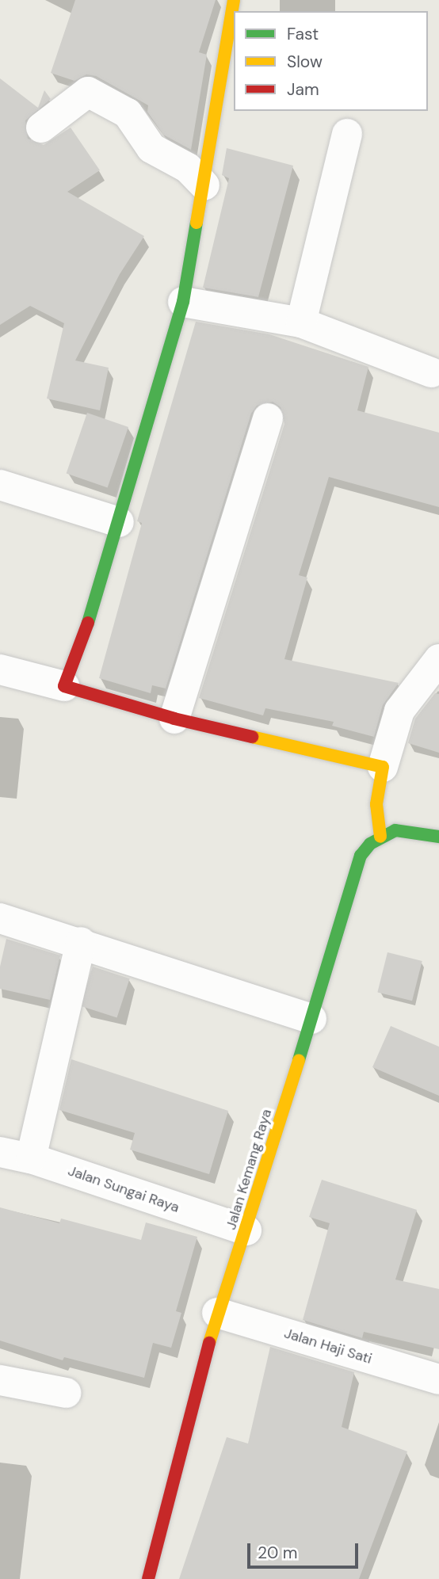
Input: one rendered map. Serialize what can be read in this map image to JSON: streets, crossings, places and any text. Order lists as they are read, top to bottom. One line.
{"streets":{"street":["Jalan Kemang Raya","Jalan Sungai Raya","Jalan Haji Sati"]},"crossings":[["Jalan Kemang Raya","Jalan Sungai Raya"],["Jalan Kemang Raya","Jalan Haji Sati"]],"legend":["Fast","Slow","Jam"],"scale_bar":"20 m"}
